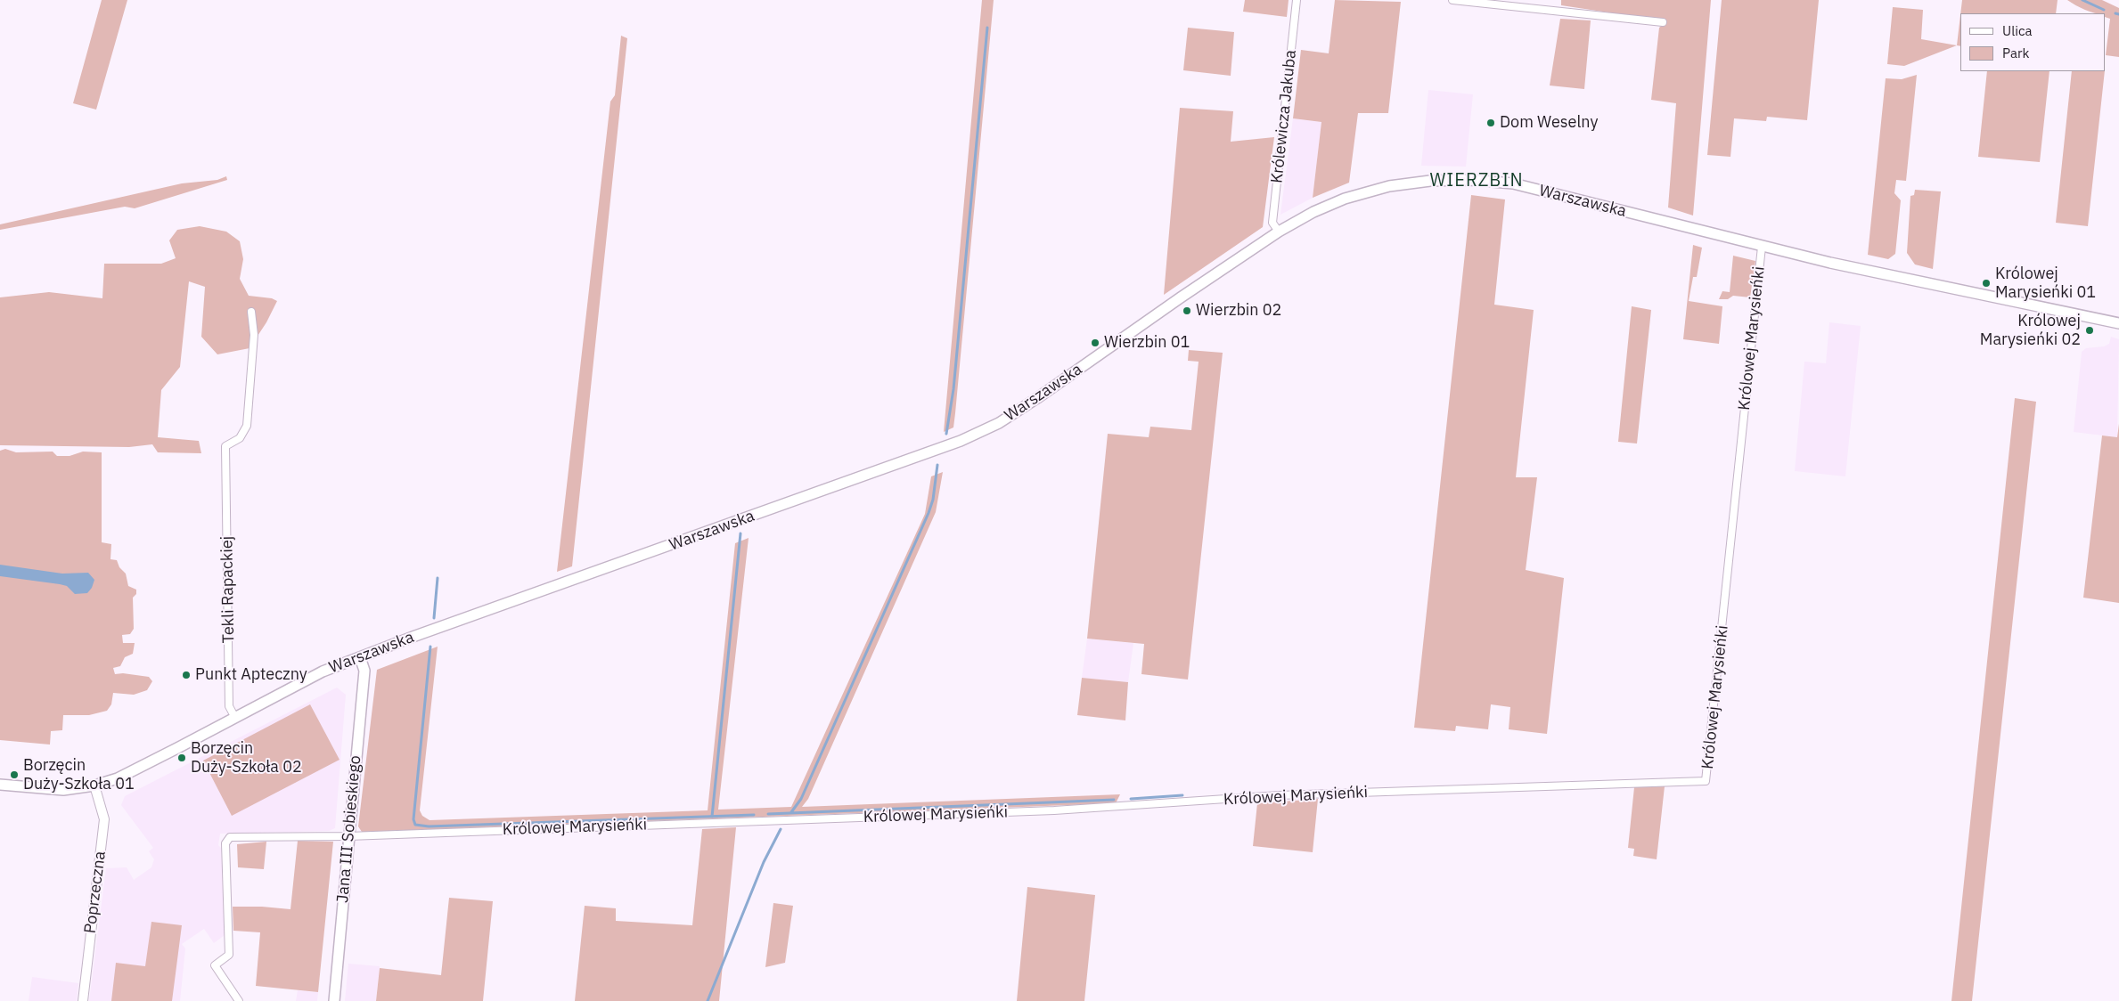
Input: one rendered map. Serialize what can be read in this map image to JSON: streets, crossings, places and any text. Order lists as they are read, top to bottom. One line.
{"streets":{"main road":["Warszawska","Jana III Sobieskiego"],"street":["Królewicza Jakuba","Królowej Marysieńki","Tekli Rapackiej","Poprzeczna"]},"crossings":[["Królewicza Jakuba","Warszawska"],["Warszawska","Królowej Marysieńki"],["Warszawska","Tekli Rapackiej"],["Warszawska","Jana III Sobieskiego"],["Warszawska","Poprzeczna"],["Królowej Marysieńki","Jana III Sobieskiego"]],"districts":["WIERZBIN"],"places":["Dom Weselny","Królowej Marysieńki 01","Wierzbin 02","Królowej Marysieńki 02","Wierzbin 01","Punkt Apteczny","Borzęcin Duży-Szkoła 02","Borzęcin Duży-Szkoła 01"],"legend":["Ulica","Park"]}
